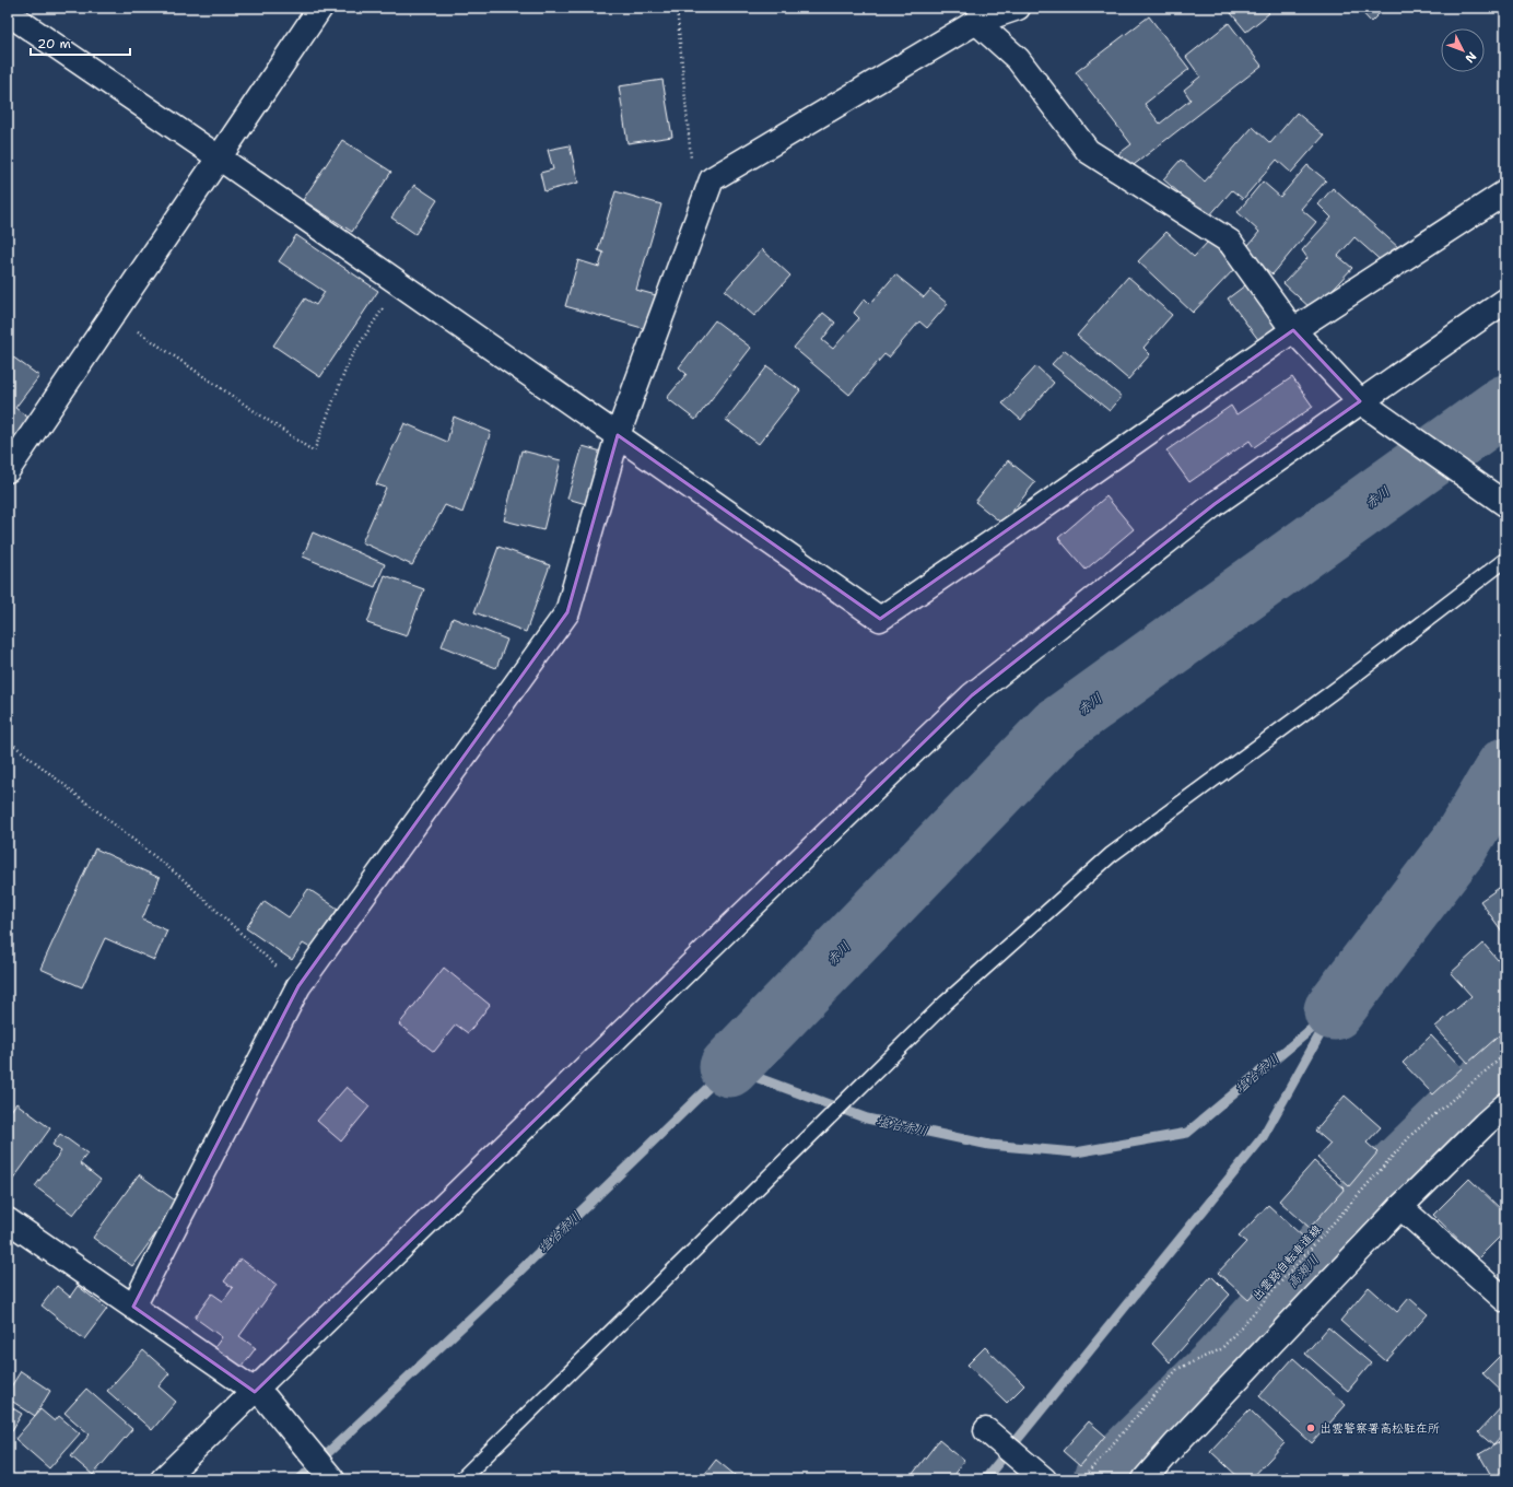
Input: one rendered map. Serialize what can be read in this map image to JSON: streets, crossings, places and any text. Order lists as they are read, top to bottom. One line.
{"streets":{"path":["出雲路自転車道線"]},"water":["赤川","塩冶赤川","高瀬川"],"places":["出雲警察署高松駐在所"],"scale_bar":"20 m","north":"bottom right"}
